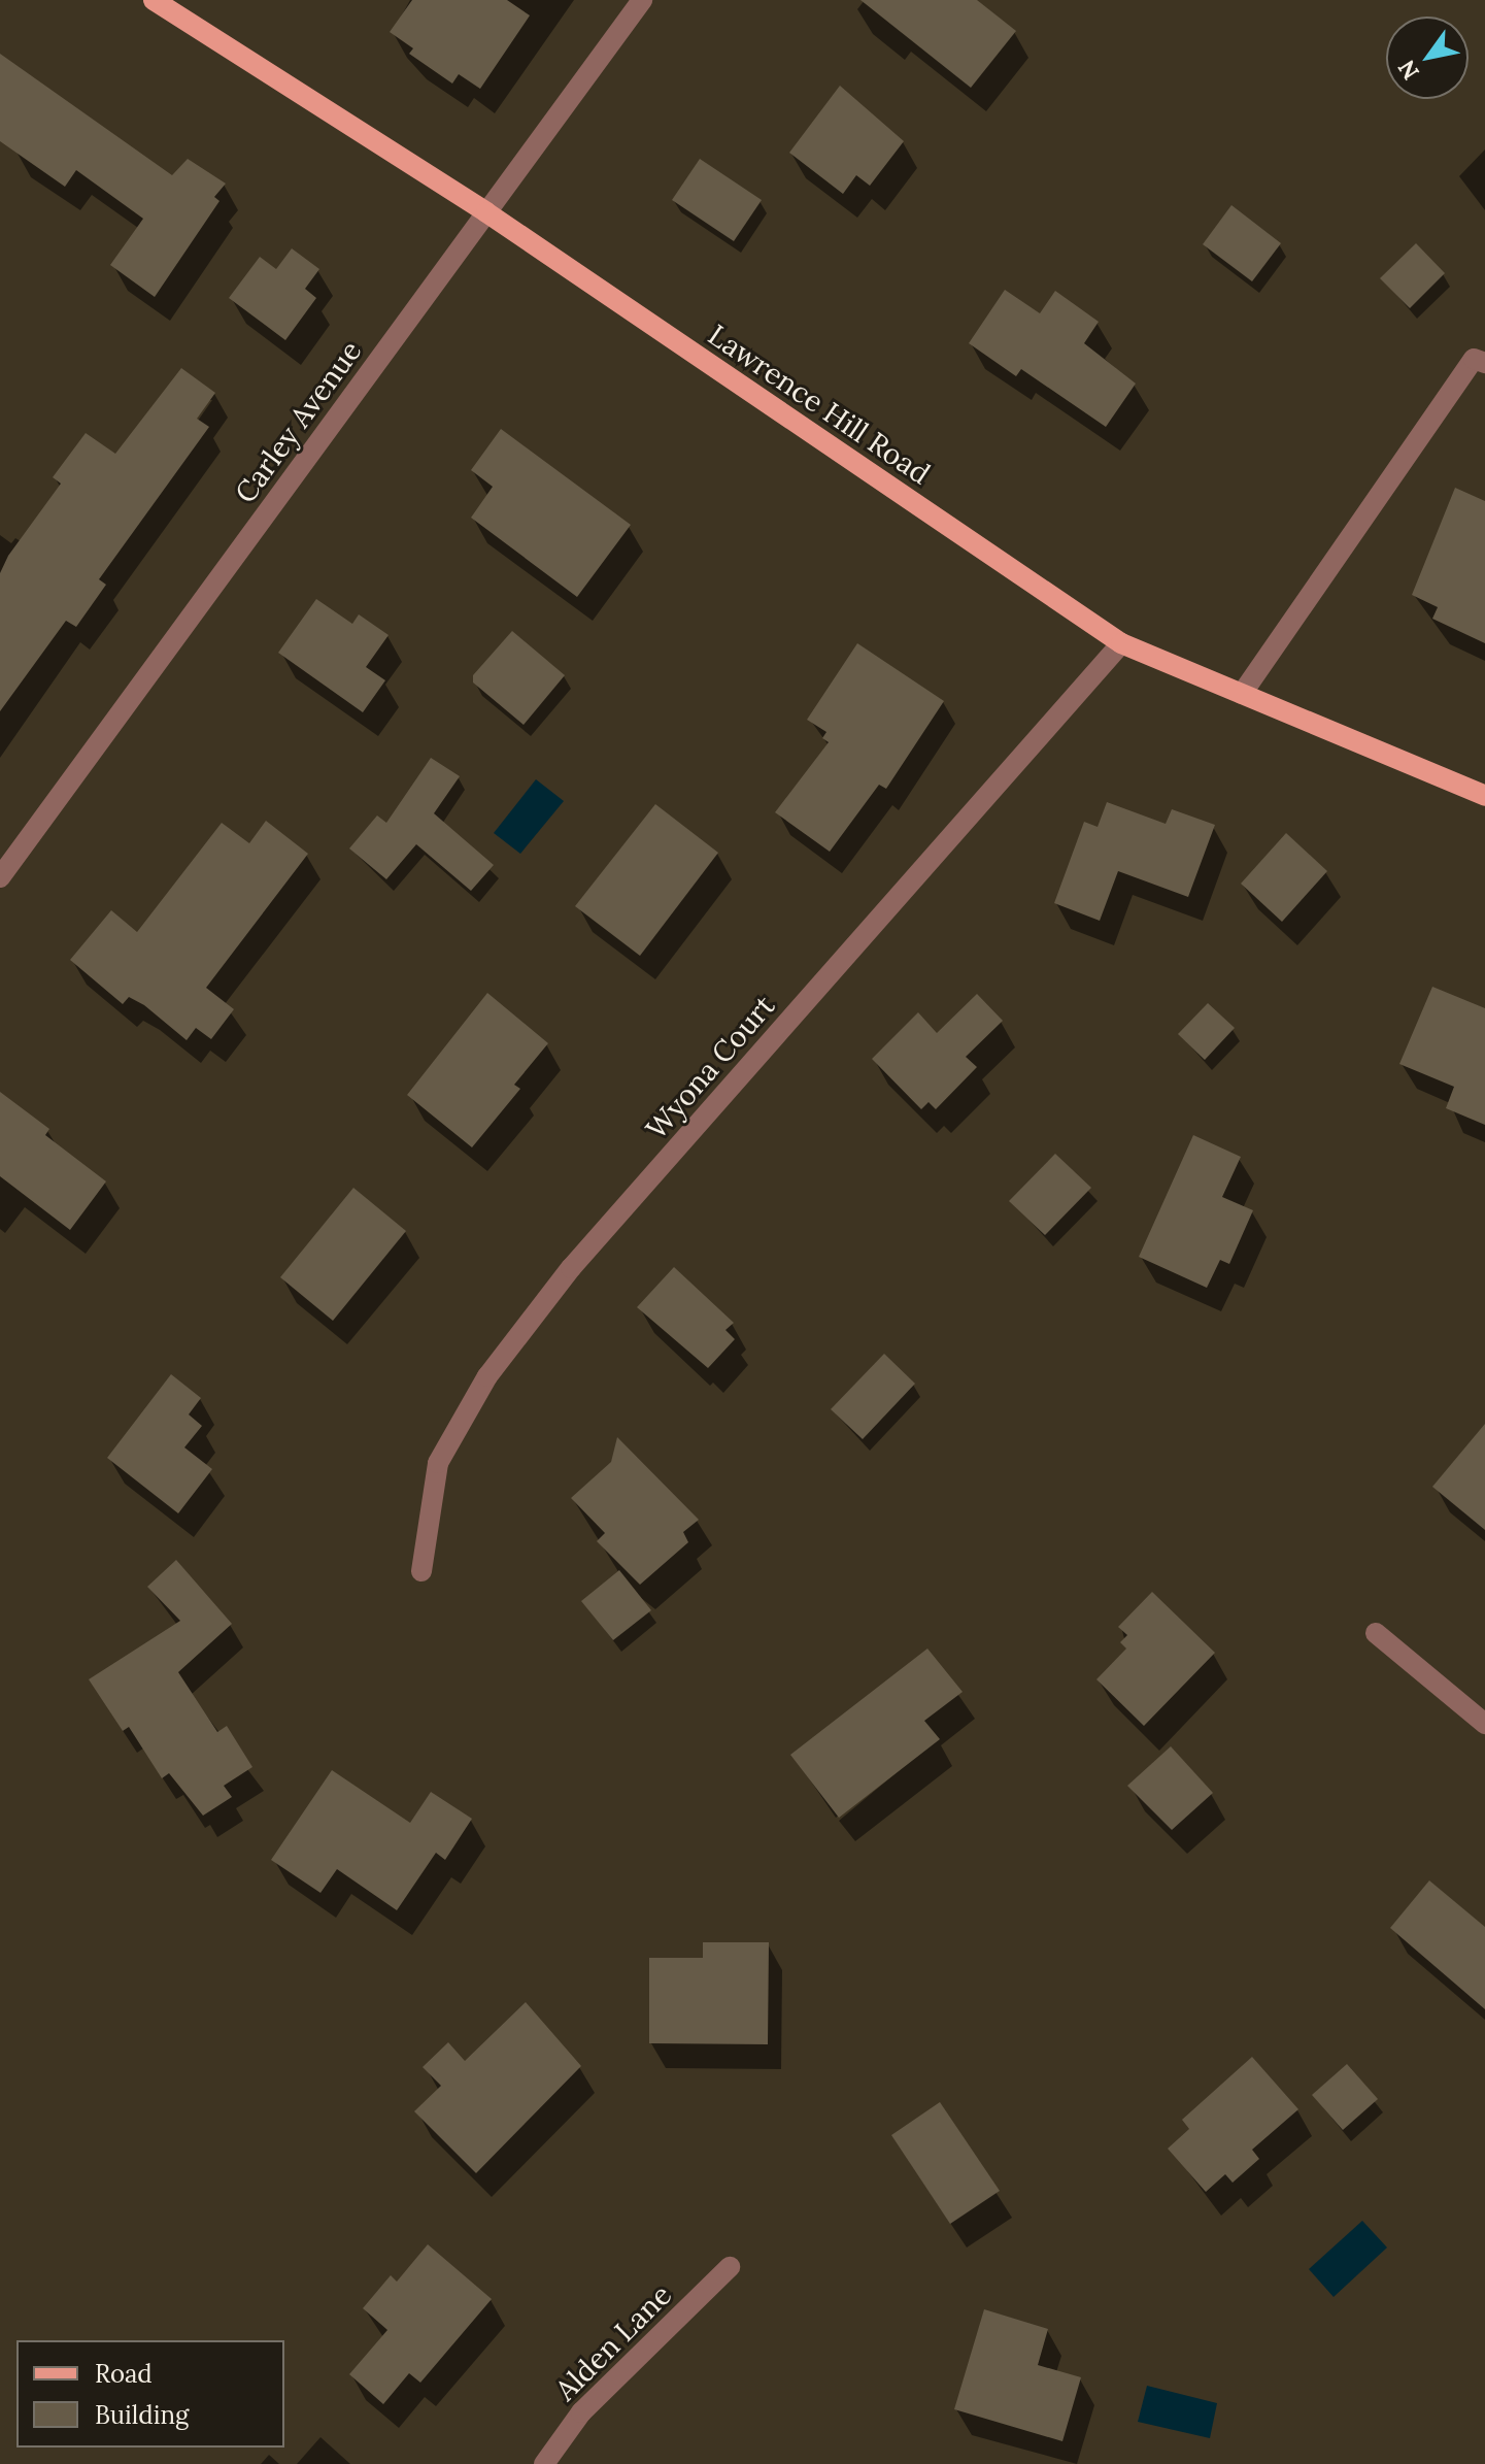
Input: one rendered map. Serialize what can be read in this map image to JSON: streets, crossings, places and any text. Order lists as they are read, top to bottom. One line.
{"streets":{"main road":["Lawrence Hill Road"],"street":["Carley Avenue","Wyona Court","Alden Lane"]},"crossings":[["Lawrence Hill Road","Carley Avenue"],["Lawrence Hill Road","Wyona Court"]],"legend":["Road","Building"],"north":"bottom left"}
